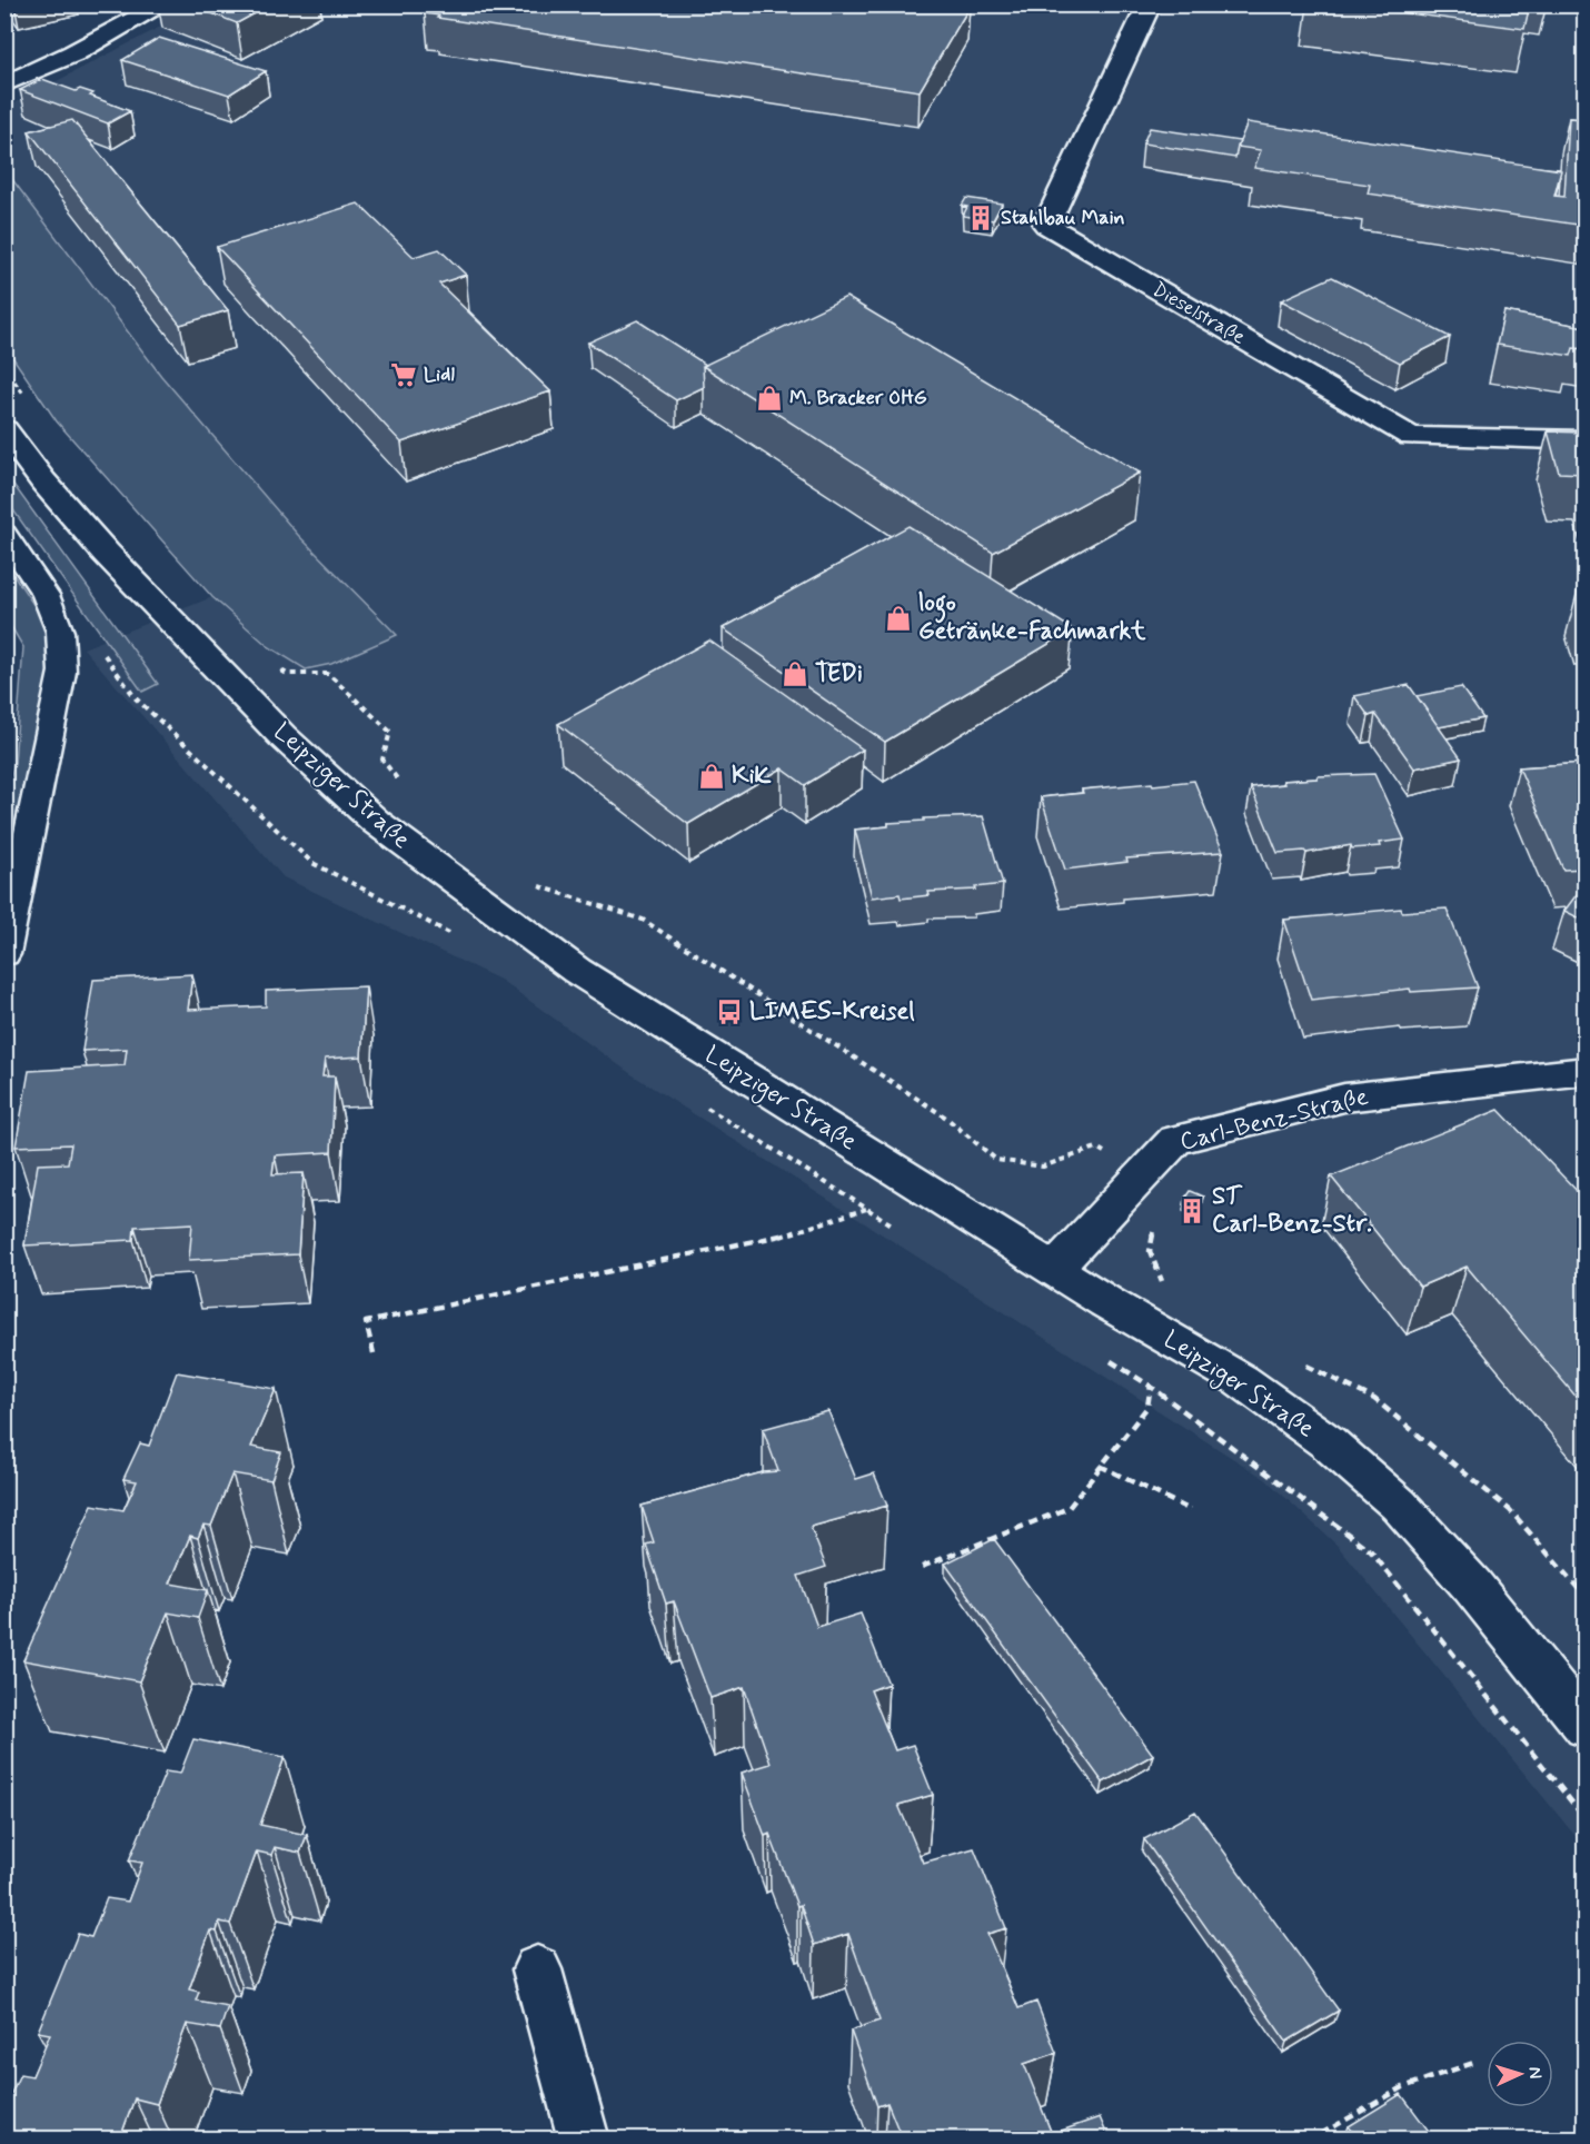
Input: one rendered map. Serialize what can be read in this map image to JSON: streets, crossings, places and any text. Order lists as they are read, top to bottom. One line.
{"streets":{"street":["Dieselstraße","Leipziger Straße","Carl-Benz-Straße"]},"crossings":[["Leipziger Straße","Carl-Benz-Straße"]],"places":{"building":["Stahlbau Main","ST Carl-Benz-Str."],"supermarket":["Lidl"],"shop":["M. Bracker OHG","logo Getränke-Fachmarkt","TEDi","KiK"],"bus stop":["LIMES-Kreisel"]},"north":"right"}
